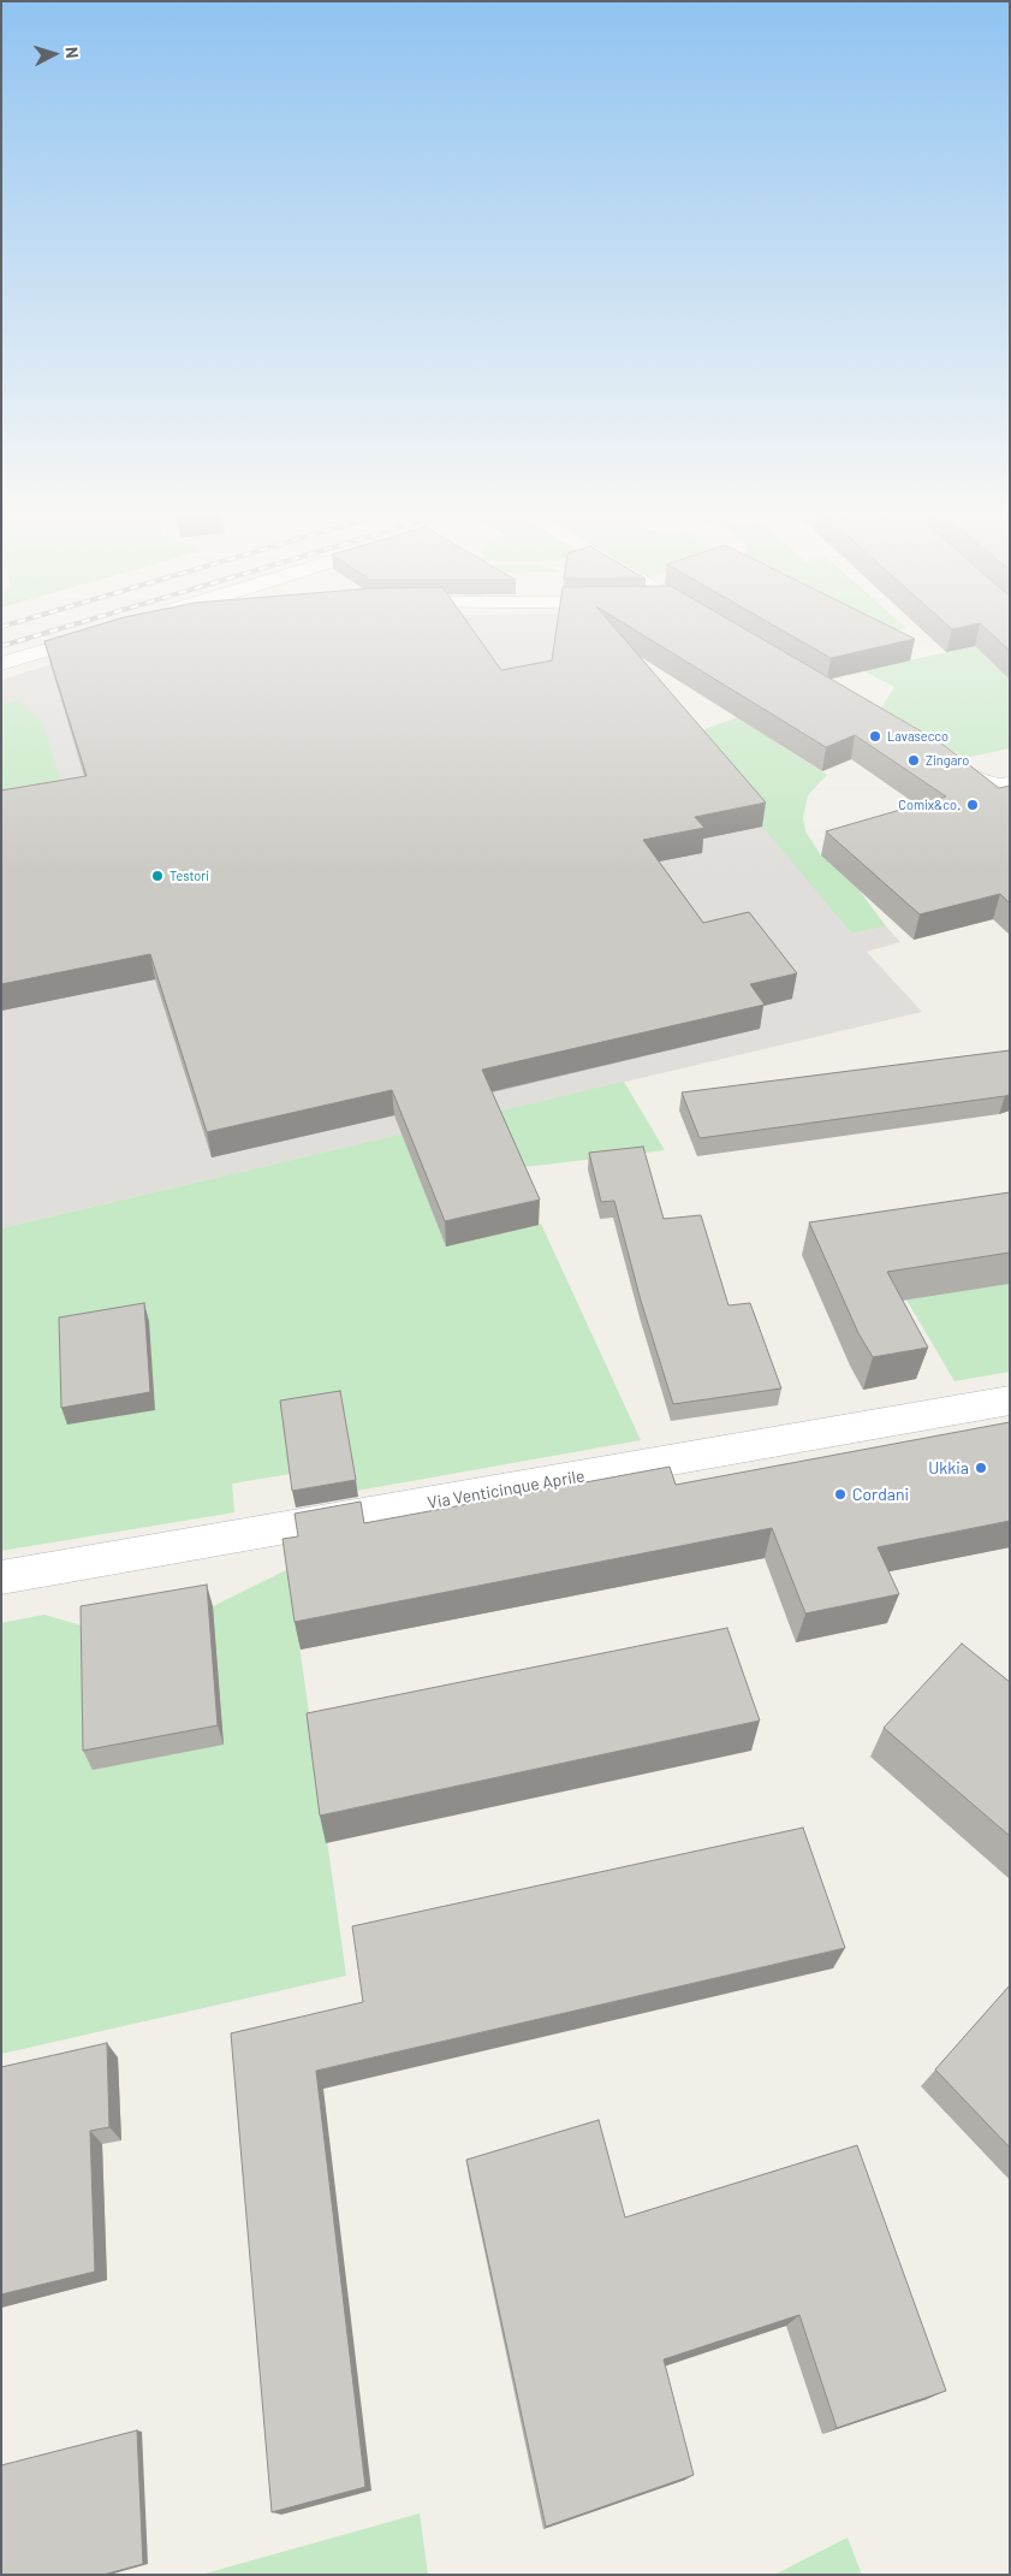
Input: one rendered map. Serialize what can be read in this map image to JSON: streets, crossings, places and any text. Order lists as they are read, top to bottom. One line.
{"streets":{"street":["Via Venticinque Aprile"]},"places":["Lavasecco","Zingaro","Comix&co.","Testori","Ukkia","Cordani"],"north":"right"}
